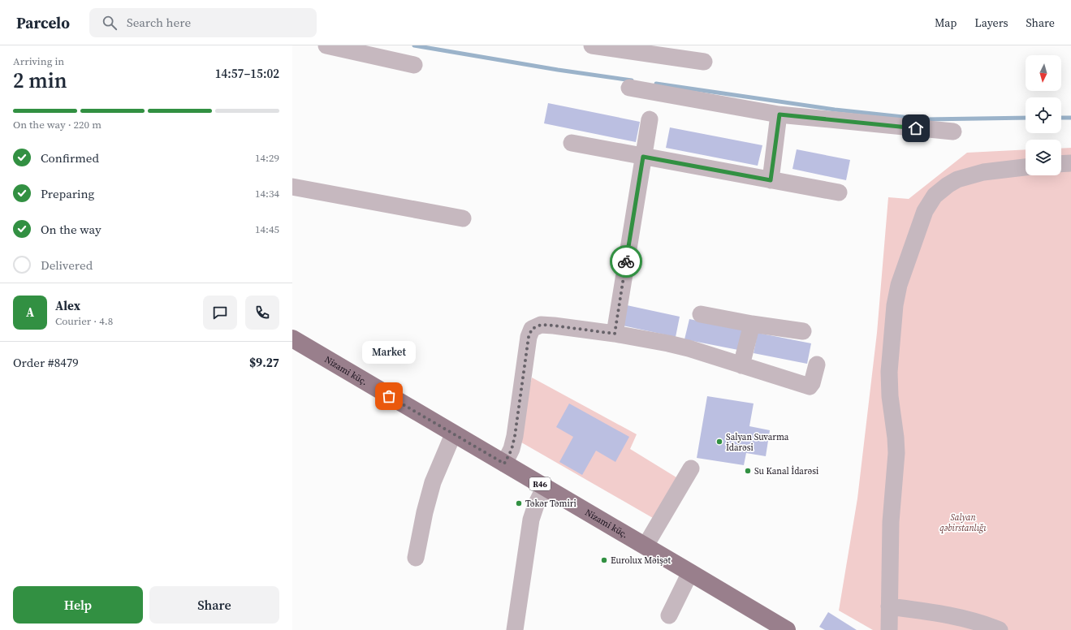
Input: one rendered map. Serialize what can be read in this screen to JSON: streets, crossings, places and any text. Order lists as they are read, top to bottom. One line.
{"streets":{"main road":["Nizami küç.","R46"]},"parks":["Salyan qəbirstanlığı"],"places":["Market","Salyan Suvarma İdarəsi","Su Kanal İdarəsi","Təkər Təmiri","Eurolux Məişət"],"north":"bottom","page":{"header":"Parcelo","search":"Search here","nav":["Map","Layers","Share"],"heading":["2 min","Arriving in","14:57–15:02"],"panel":["Alex","Courier · 4.8","Order #8479","$9.27"],"bar":"On the way · 220 m","list":[["Confirmed","14:29"],["Preparing","14:34"],["On the way","14:45"],"Delivered"],"round":"A","bubble":"Market","buttons":["Help","Share"]}}
